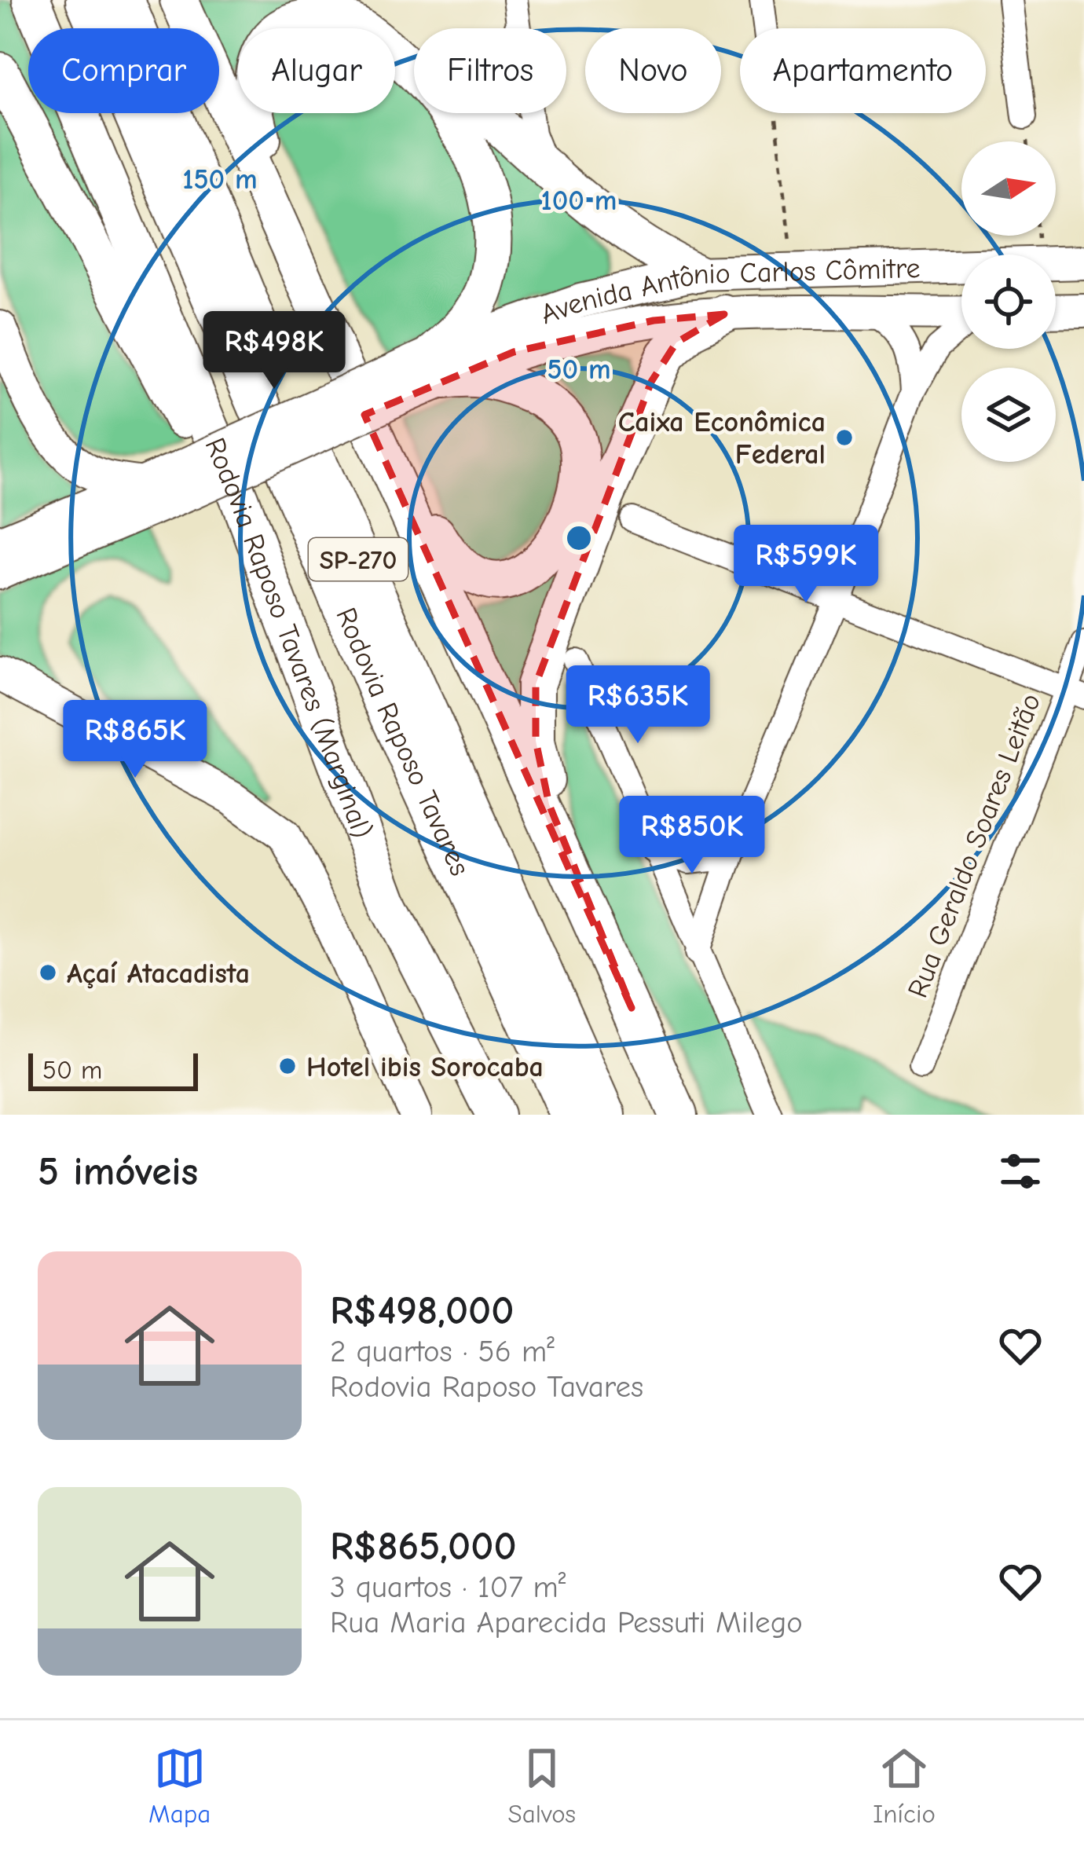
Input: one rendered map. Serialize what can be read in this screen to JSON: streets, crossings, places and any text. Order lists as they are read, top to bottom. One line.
{"streets":{"highway":["SP-270","Rodovia Raposo Tavares (Marginal)","Rodovia Raposo Tavares"],"main road":["Avenida Antônio Carlos Cômitre"],"street":["Rua Geraldo Soares Leitão"]},"places":["Caixa Econômica Federal","Açaí Atacadista","Hotel ibis Sorocaba"],"scale_bar":"50 m","north":"right","page":{"chip":["Comprar","Alugar","Filtros","Novo","Apartamento"],"price":["R$498K","R$599K","R$635K","R$865K","R$850K"],"scale":"50 m","heading":"5 imóveis","list":[{"name":"R$498,000","note":"2 quartos · 56 m² · Rodovia Raposo Tavares"},{"name":"R$865,000","note":"3 quartos · 107 m² · Rua Maria Aparecida Pessuti Milego"}],"tabs":["Mapa","Salvos","Início"]},"rings":["150 m","100 m","50 m"]}
